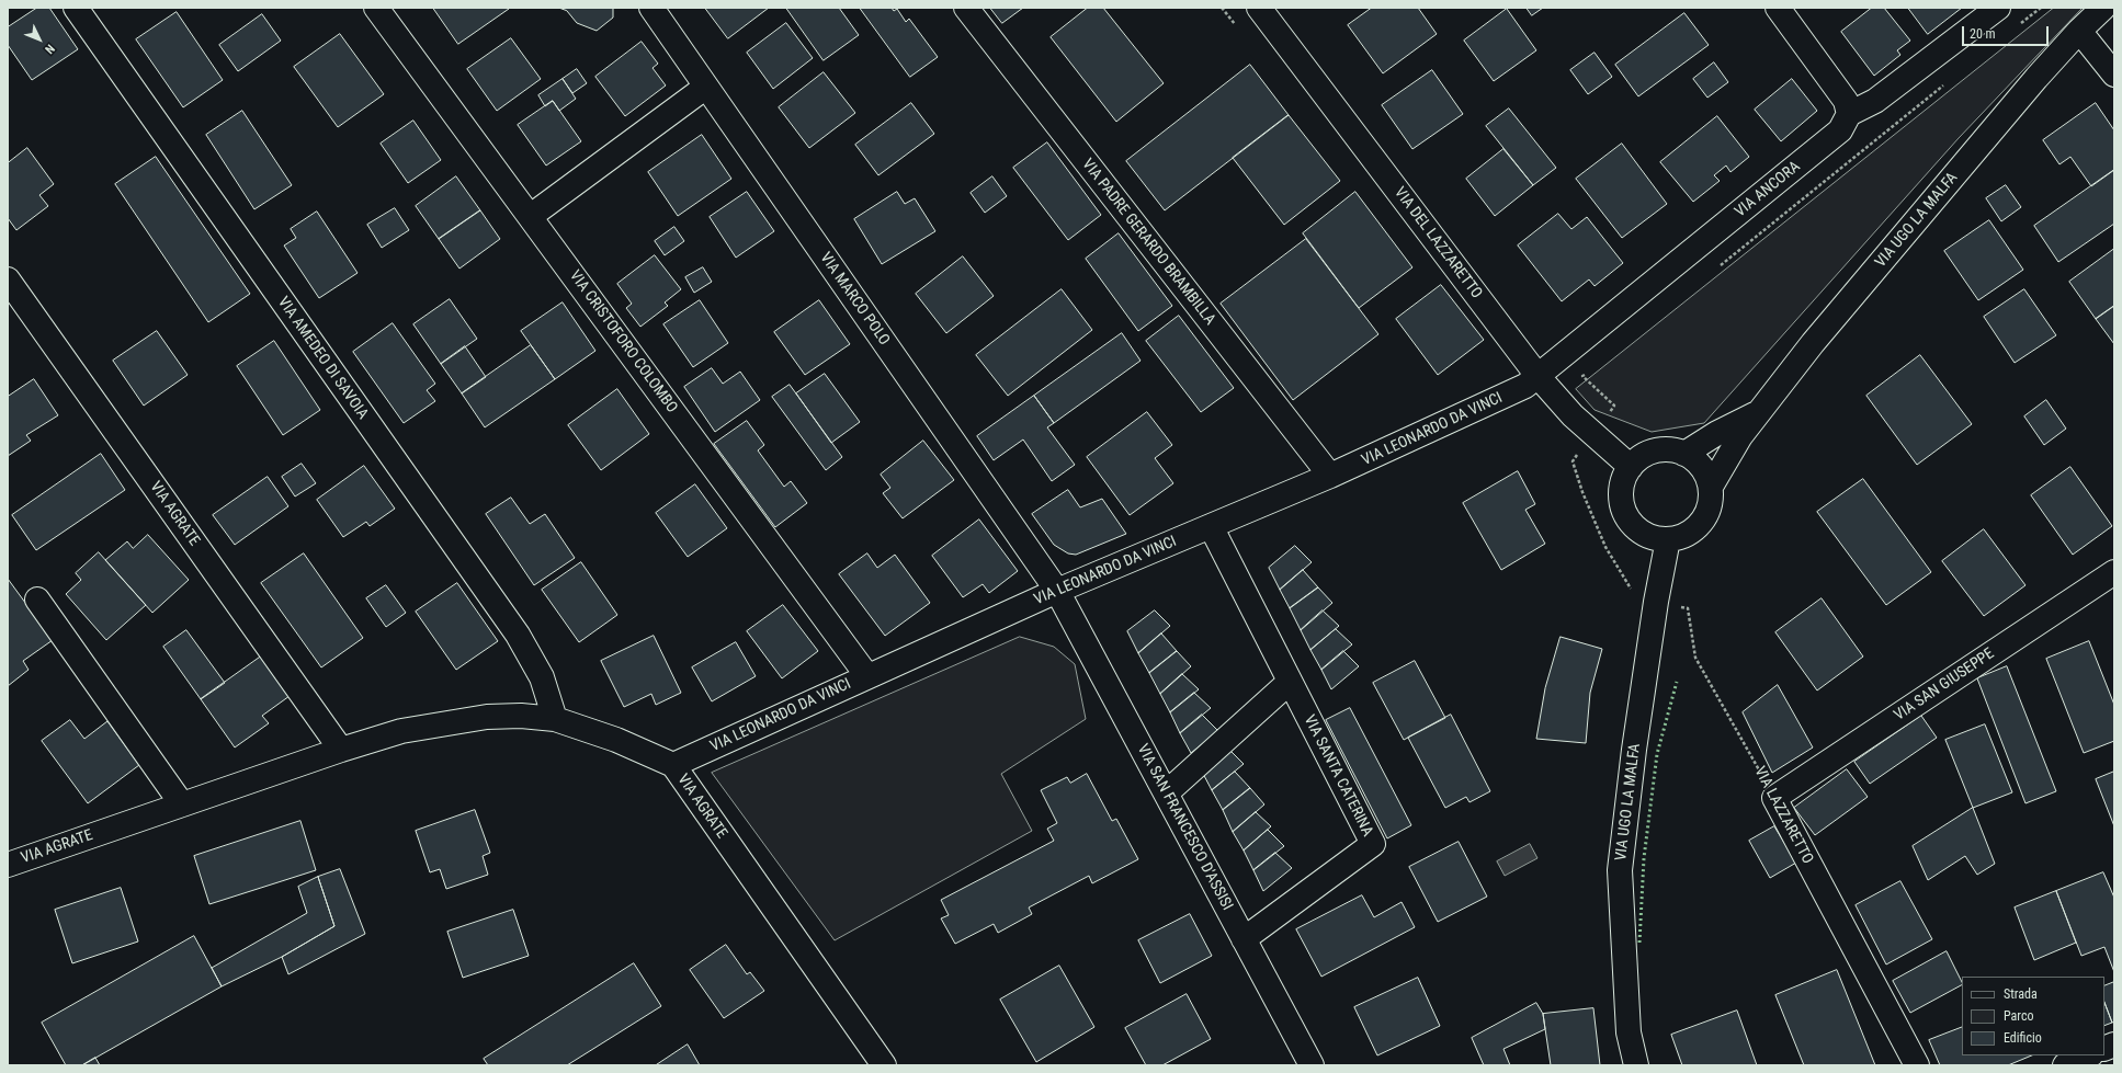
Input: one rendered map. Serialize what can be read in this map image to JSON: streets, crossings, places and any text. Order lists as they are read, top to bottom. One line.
{"streets":{"street":["VIA ANCORA","VIA UGO LA MALFA","VIA PADRE GERARDO BRAMBILLA","VIA DEL LAZZARETTO","VIA MARCO POLO","VIA CRISTOFORO COLOMBO","VIA AMEDEO DI SAVOIA","VIA LEONARDO DA VINCI","VIA AGRATE","VIA SAN GIUSEPPE","VIA SANTA CATERINA","VIA LAZZARETTO","VIA SAN FRANCESCO D'ASSISI"]},"crossings":[["VIA ANCORA","VIA DEL LAZZARETTO"],["VIA ANCORA","VIA LEONARDO DA VINCI"],["VIA UGO LA MALFA","VIA DEL LAZZARETTO"],["VIA UGO LA MALFA","VIA LAZZARETTO"],["VIA PADRE GERARDO BRAMBILLA","VIA LEONARDO DA VINCI"],["VIA DEL LAZZARETTO","VIA LEONARDO DA VINCI"],["VIA MARCO POLO","VIA LEONARDO DA VINCI"],["VIA MARCO POLO","VIA SAN FRANCESCO D'ASSISI"],["VIA CRISTOFORO COLOMBO","VIA LEONARDO DA VINCI"],["VIA AMEDEO DI SAVOIA","VIA AGRATE"],["VIA LEONARDO DA VINCI","VIA AGRATE"],["VIA LEONARDO DA VINCI","VIA SANTA CATERINA"],["VIA LEONARDO DA VINCI","VIA SAN FRANCESCO D'ASSISI"],["VIA SAN GIUSEPPE","VIA LAZZARETTO"],["VIA SANTA CATERINA","VIA SAN FRANCESCO D'ASSISI"]],"legend":["Strada","Parco","Edificio"],"scale_bar":"20 m","north":"bottom right"}
